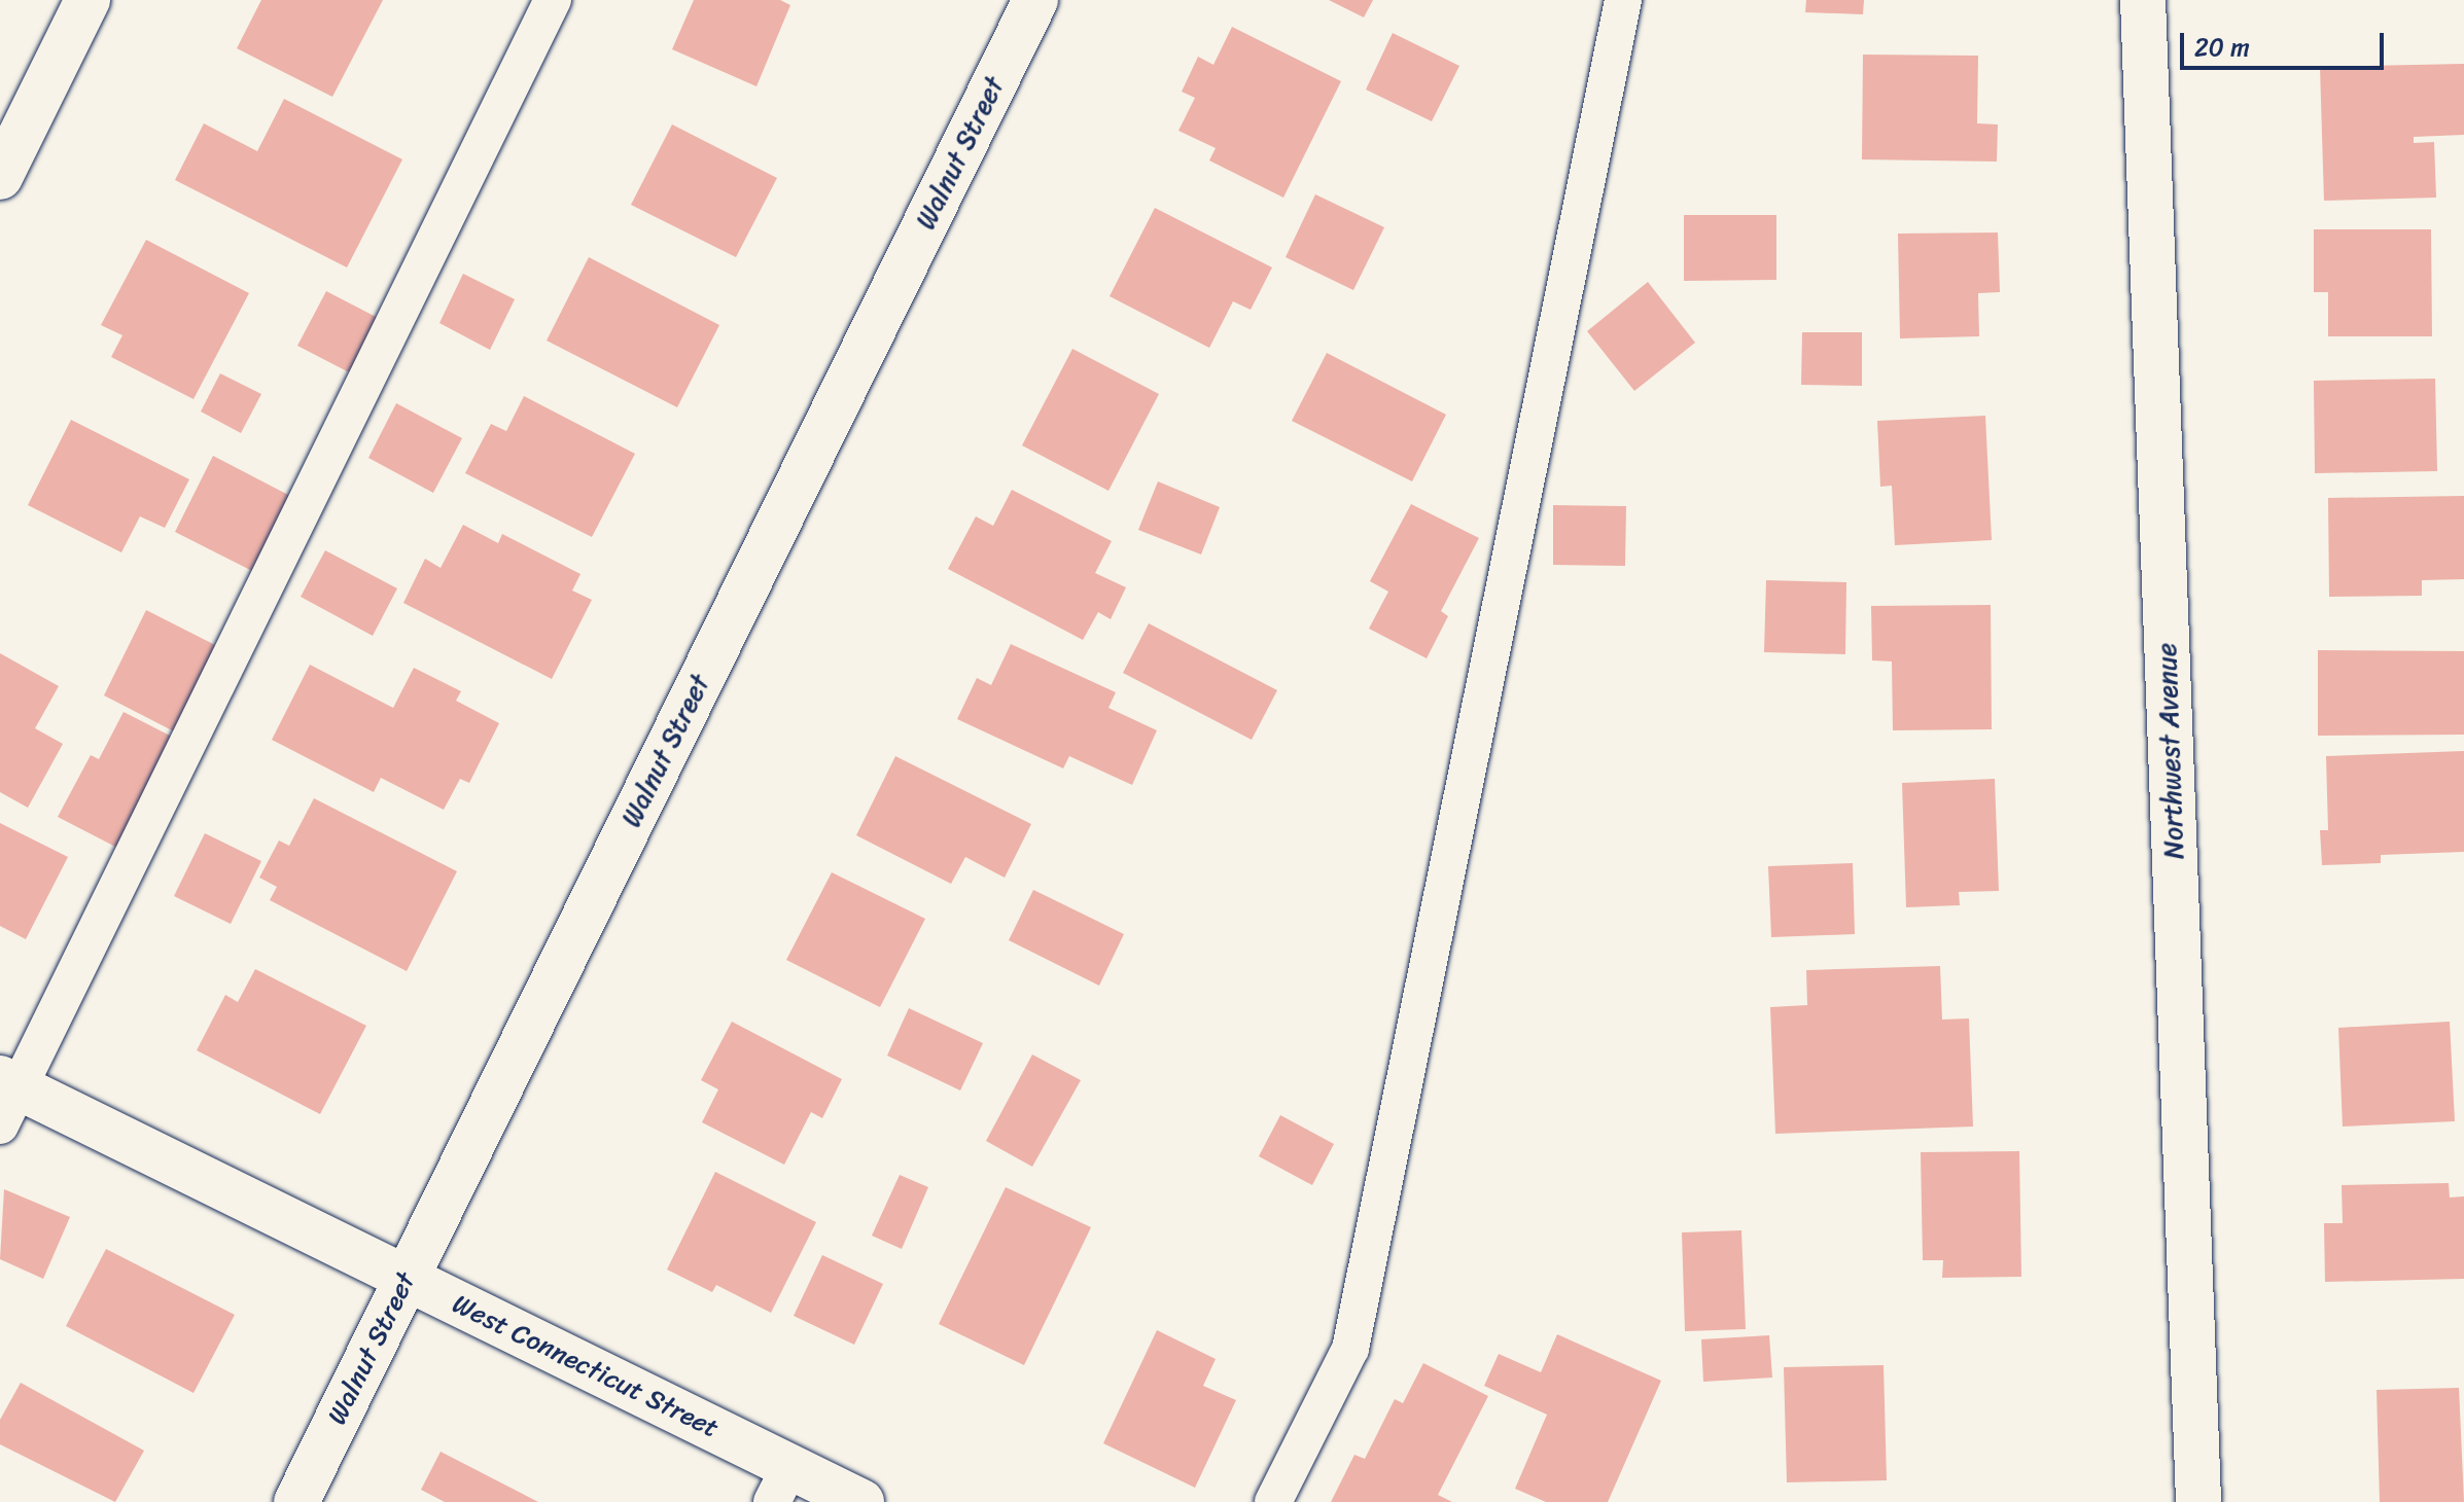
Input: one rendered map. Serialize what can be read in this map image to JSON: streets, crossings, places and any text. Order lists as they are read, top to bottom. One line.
{"streets":{"street":["Walnut Street","Northwest Avenue","West Connecticut Street"]},"crossings":[["Walnut Street","West Connecticut Street"]],"scale_bar":"20 m"}
